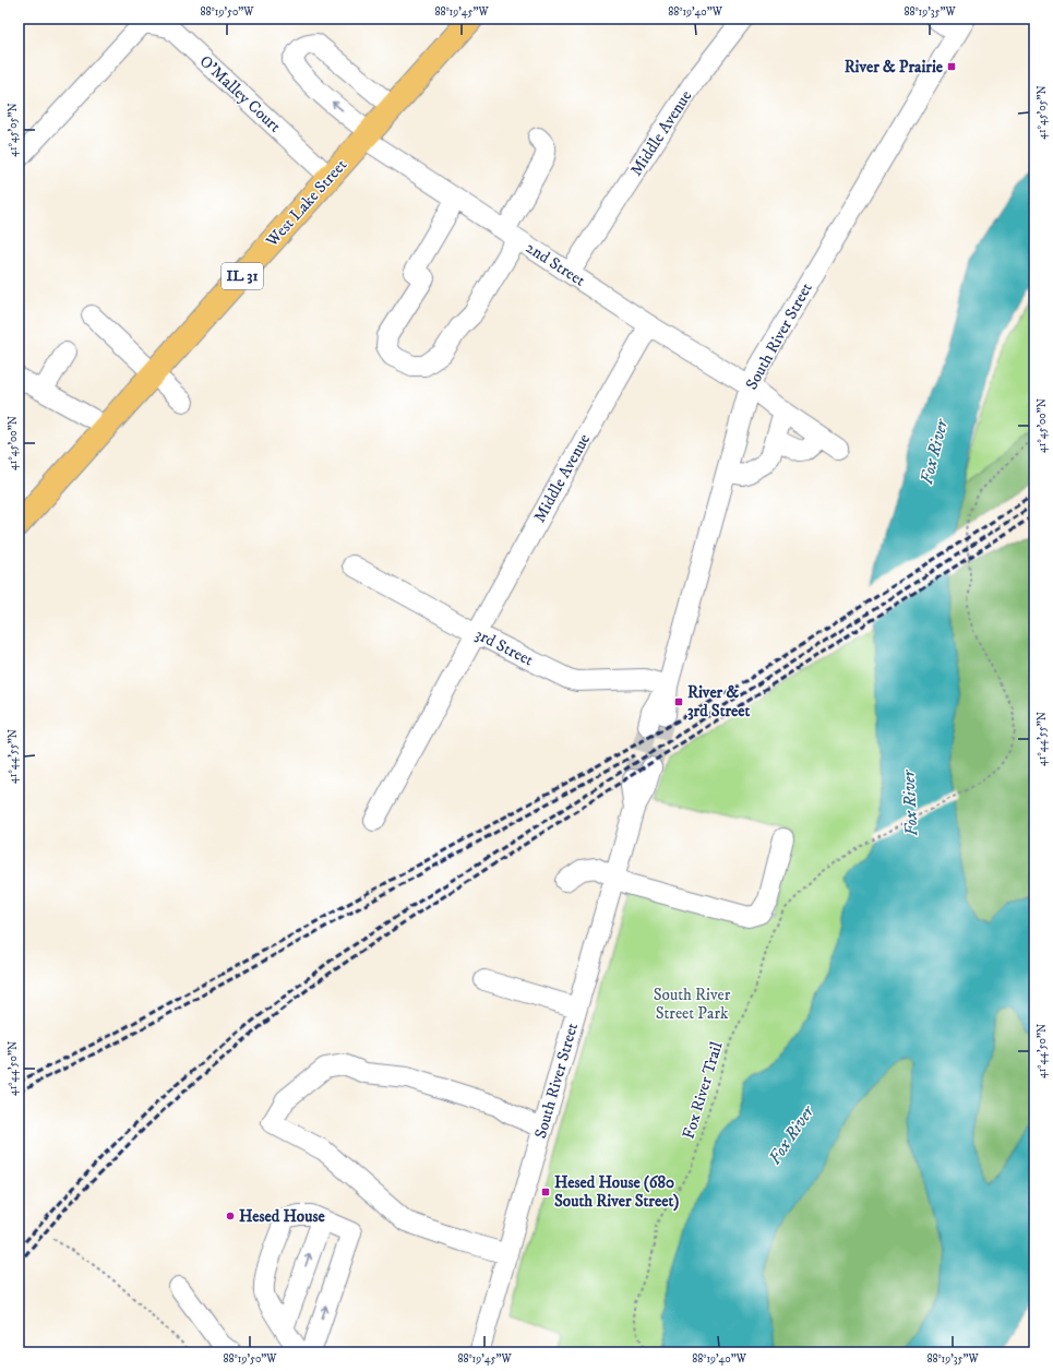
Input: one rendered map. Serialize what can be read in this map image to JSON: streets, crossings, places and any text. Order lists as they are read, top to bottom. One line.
{"streets":{"main road":["West Lake Street","IL 31"],"street":["O'Malley Court","Middle Avenue","2nd Street","South River Street","3rd Street"],"path":["Fox River Trail"]},"crossings":[["O'Malley Court","West Lake Street"],["Middle Avenue","2nd Street"],["Middle Avenue","3rd Street"],["West Lake Street","2nd Street"],["2nd Street","South River Street"],["South River Street","3rd Street"]],"water":["Fox River"],"parks":["South River Street Park"],"places":{"transit":["River & Prairie","River & 3rd Street","Hesed House (680 South River Street)"],"other":["Hesed House"]},"coordinates":["88°19'50\"W","88°19'45\"W","88°19'40\"W","88°19'35\"W","41°45'05\"N","41°45'00\"N","41°44'55\"N","41°44'50\"N"]}
